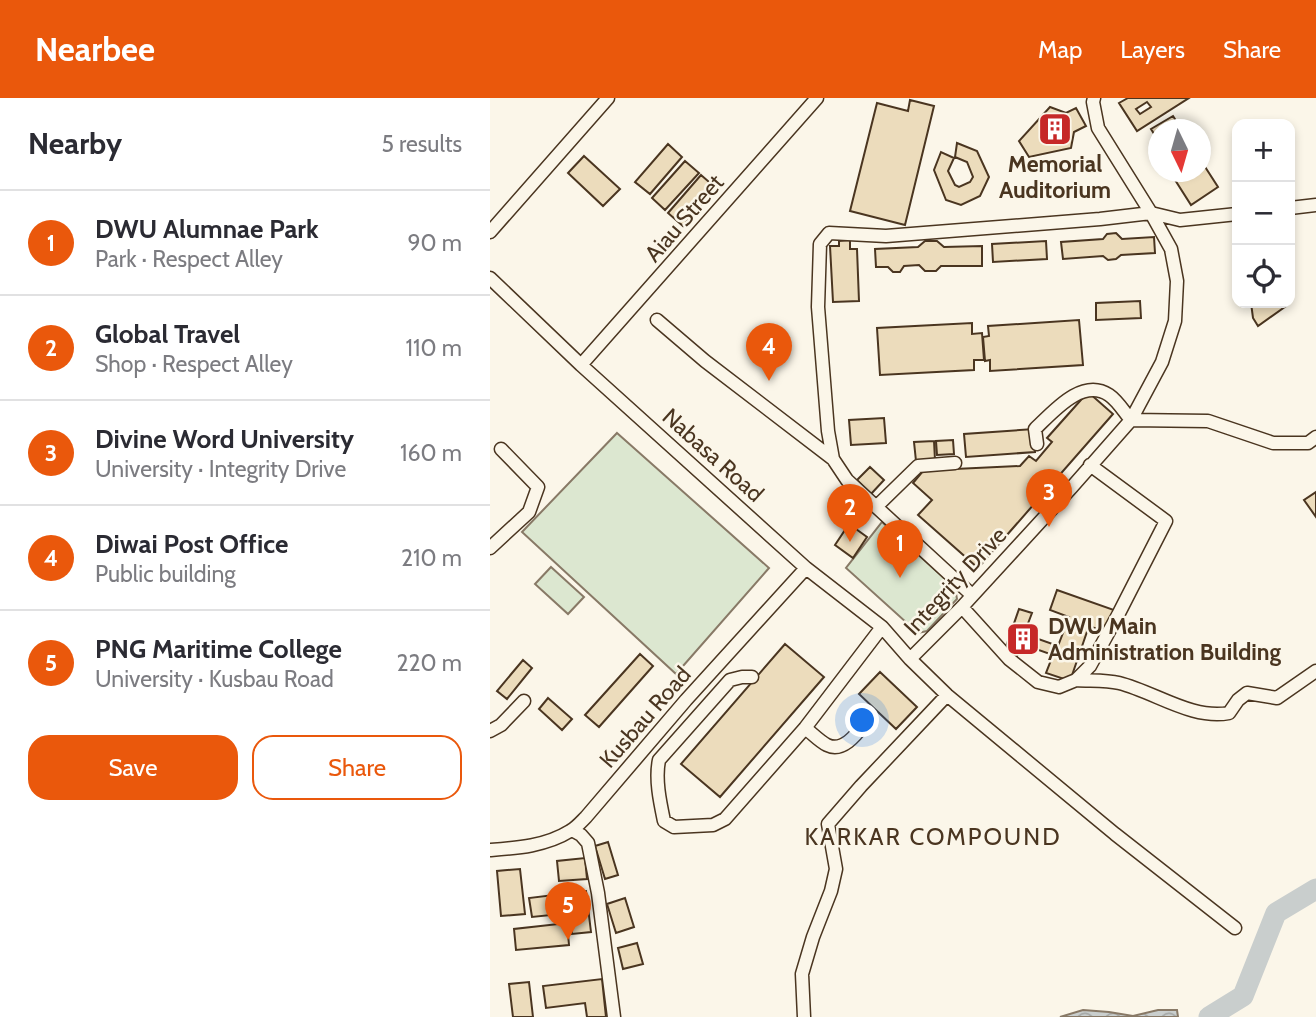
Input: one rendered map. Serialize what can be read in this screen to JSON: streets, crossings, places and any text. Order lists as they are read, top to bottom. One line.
{"streets":{"street":["Aiau Street","Nabasa Road","Integrity Drive","Kusbau Road"]},"crossings":[["Aiau Street","Nabasa Road"],["Nabasa Road","Integrity Drive"],["Nabasa Road","Kusbau Road"]],"districts":["KARKAR COMPOUND"],"places":{"building":["Memorial Auditorium","DWU Main Administration Building"]},"north":"bottom","page":{"header":"Nearbee","nav":["Map","Layers","Share"],"heading":["Nearby","5 results"],"map_buttons":["+","−"],"list":[{"mark":"1","name":"DWU Alumnae Park","note":"Park · Respect Alley","value":"90 m"},{"mark":"2","name":"Global Travel","note":"Shop · Respect Alley","value":"110 m"},{"mark":"3","name":"Divine Word University","note":"University · Integrity Drive","value":"160 m"},{"mark":"4","name":"Diwai Post Office","note":"Public building","value":"210 m"},{"mark":"5","name":"PNG Maritime College","note":"University · Kusbau Road","value":"220 m"}],"pins":["4","3","2","1","5"],"buttons":["Save","Share"]}}
